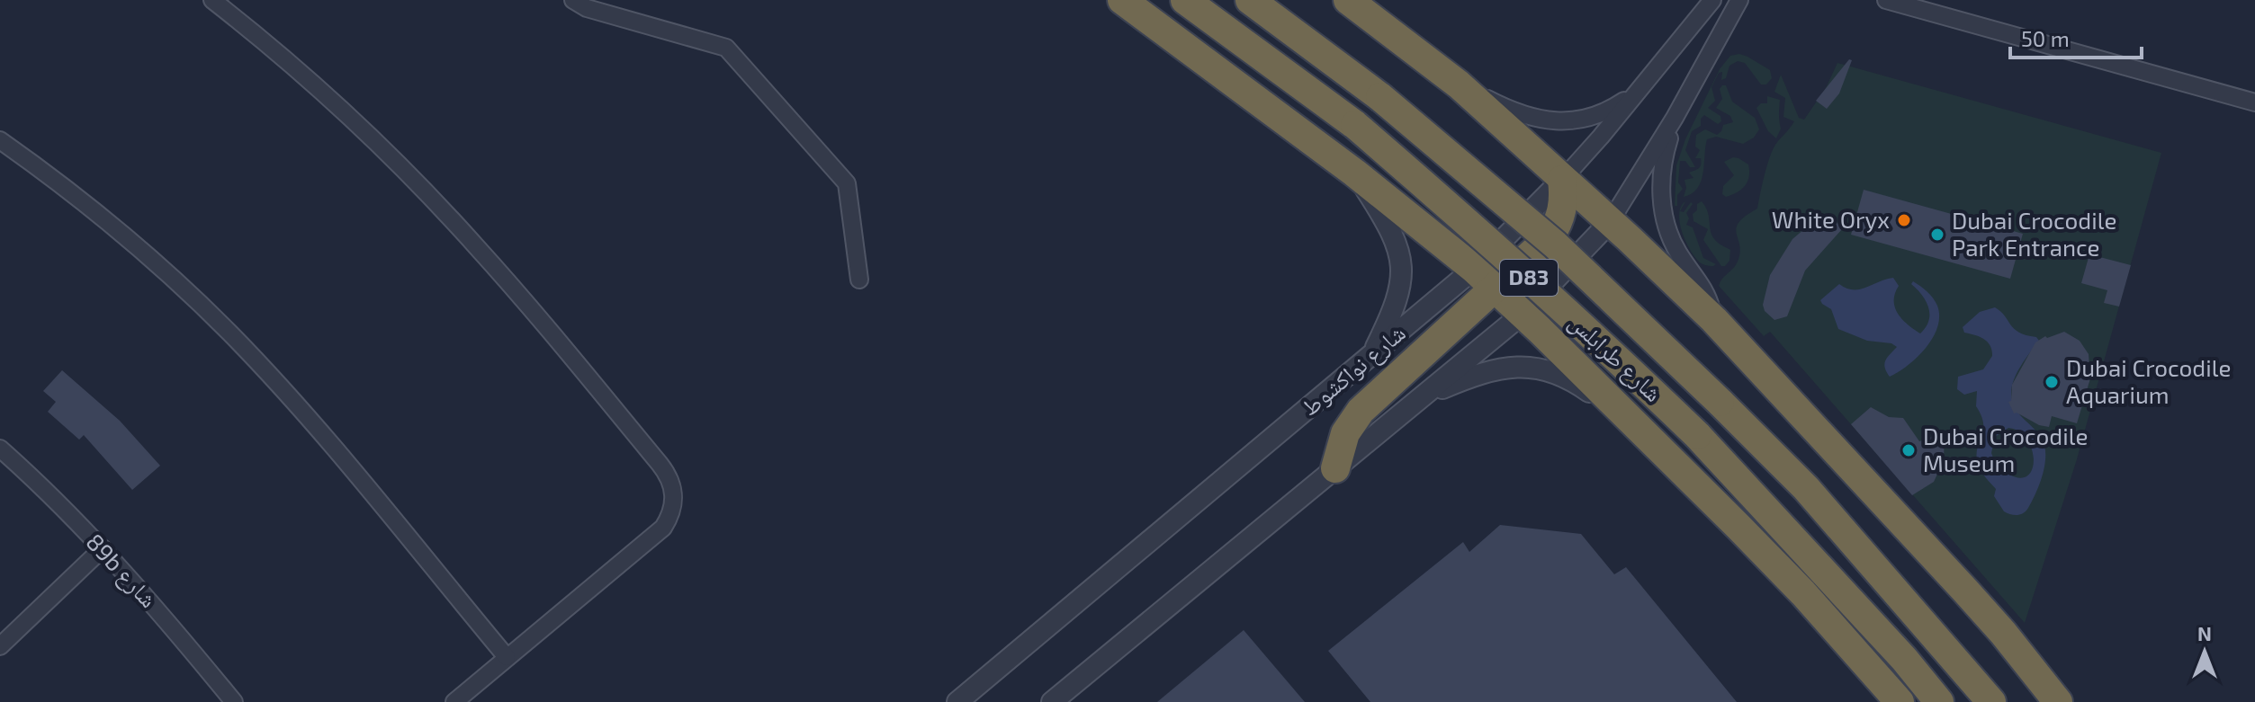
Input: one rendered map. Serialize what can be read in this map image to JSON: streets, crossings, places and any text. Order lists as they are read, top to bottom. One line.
{"streets":{"highway":["D83","شارع طرابلس"],"street":["شارع نواكشوط","89b شارع"]},"places":["White Oryx","Dubai Crocodile Park Entrance","Dubai Crocodile Aquarium","Dubai Crocodile Museum"],"scale_bar":"50 m","north":"top"}
